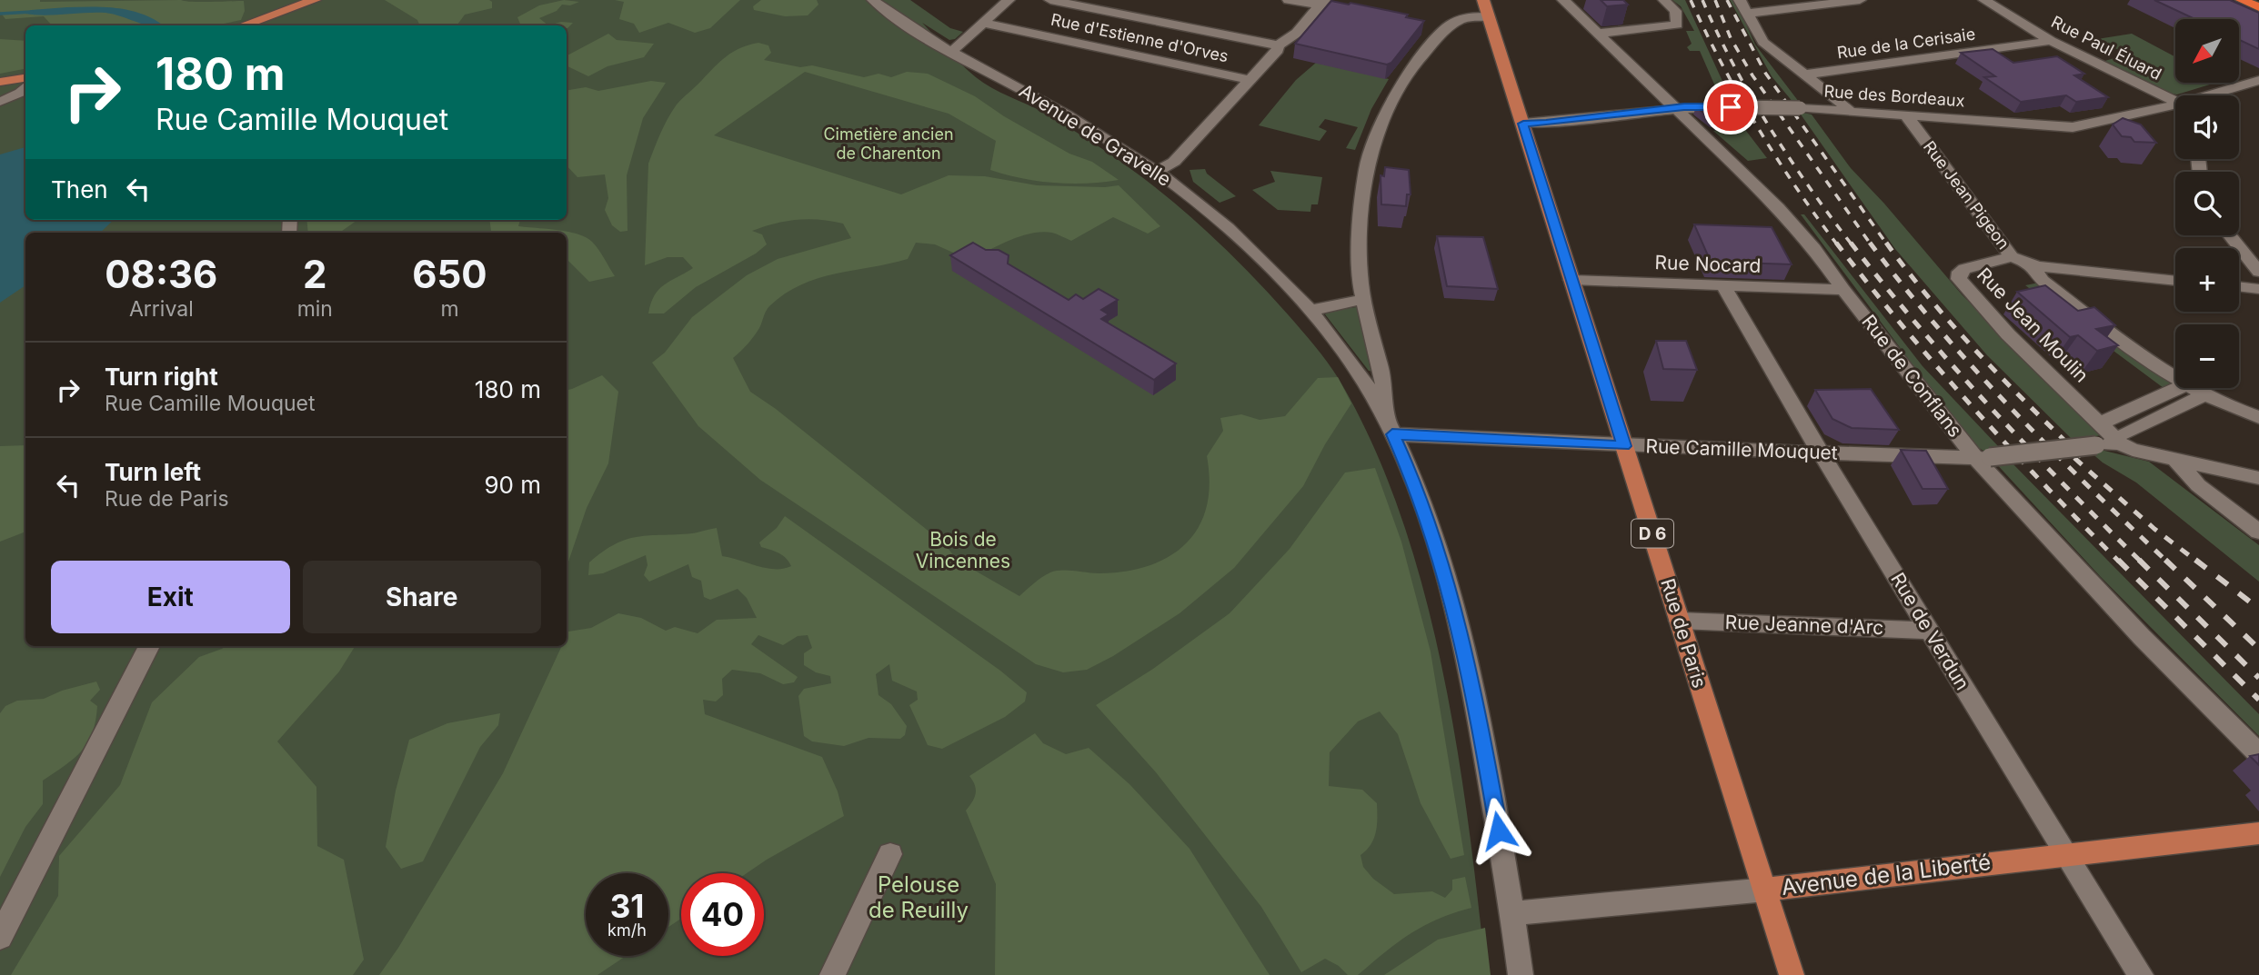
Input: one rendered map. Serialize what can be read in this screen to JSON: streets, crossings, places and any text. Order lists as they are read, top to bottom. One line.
{"streets":{"main road":["D 6","Rue de Paris","Avenue de la Liberté"],"street":["Rue d'Estienne d'Orves","Rue de la Cerisaie","Rue Paul Éluard","Rue des Bordeaux","Avenue de Gravelle","Rue Jean Pigeon","Rue Nocard","Rue Jean Moulin","Rue de Conflans","Rue Camille Mouquet","Rue Jeanne d'Arc","Rue de Verdun"]},"crossings":[["Rue de la Cerisaie","Rue Paul Éluard"],["Rue des Bordeaux","Rue Jean Pigeon"],["Rue des Bordeaux","Rue de Conflans"],["Rue des Bordeaux","Rue de Paris"],["Avenue de Gravelle","Rue Camille Mouquet"],["Avenue de Gravelle","Avenue de la Liberté"],["Rue Jean Pigeon","Rue Jean Moulin"],["Rue Nocard","Rue de Conflans"],["Rue Nocard","Rue de Verdun"],["Rue Nocard","Rue de Paris"],["Rue de Conflans","Rue Camille Mouquet"],["Rue Camille Mouquet","Rue de Verdun"],["Rue Camille Mouquet","Rue de Paris"],["Rue Jeanne d'Arc","Rue de Verdun"],["Rue Jeanne d'Arc","Rue de Paris"],["Rue de Verdun","Avenue de la Liberté"],["Rue de Paris","Avenue de la Liberté"]],"parks":["Cimetière ancien de Charenton","Bois de Vincennes","Pelouse de Reuilly"],"north":"bottom left","page":{"map_buttons":["+","−"],"turn":["180 m","Rue Camille Mouquet"],"then":"Then","eta":["08:36","Arrival","2","min","650","m"],"list":[{"name":"Turn right","note":"Rue Camille Mouquet","value":"180 m"},{"name":"Turn left","note":"Rue de Paris","value":"90 m"}],"buttons":["Exit","Share"],"speed":"31 km/h","limit":"40"}}
